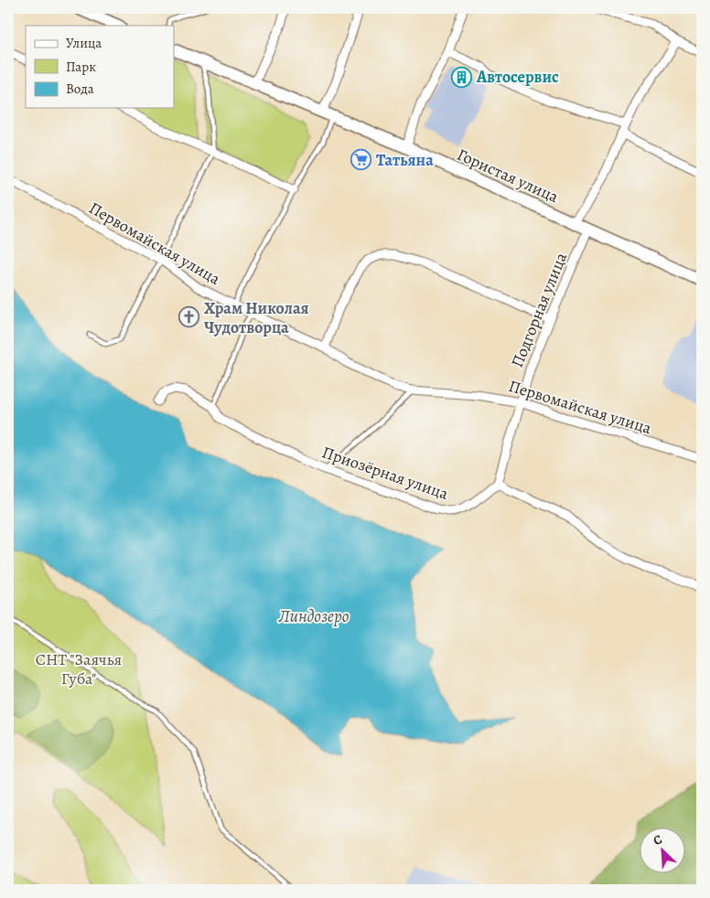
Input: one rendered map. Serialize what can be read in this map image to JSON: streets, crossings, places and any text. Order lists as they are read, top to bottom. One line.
{"streets":{"street":["Гористая улица","Первомайская улица","Подгорная улица","Приозёрная улица"]},"crossings":[["Гористая улица","Подгорная улица"],["Первомайская улица","Подгорная улица"],["Подгорная улица","Приозёрная улица"]],"water":["Линдозеро"],"parks":["СНТ \"Заячья Губа\""],"places":{"building":["Автосервис"],"supermarket":["Татьяна"],"church":["Храм Николая Чудотворца"]},"legend":["Улица","Парк","Вода"],"north":"top left"}
